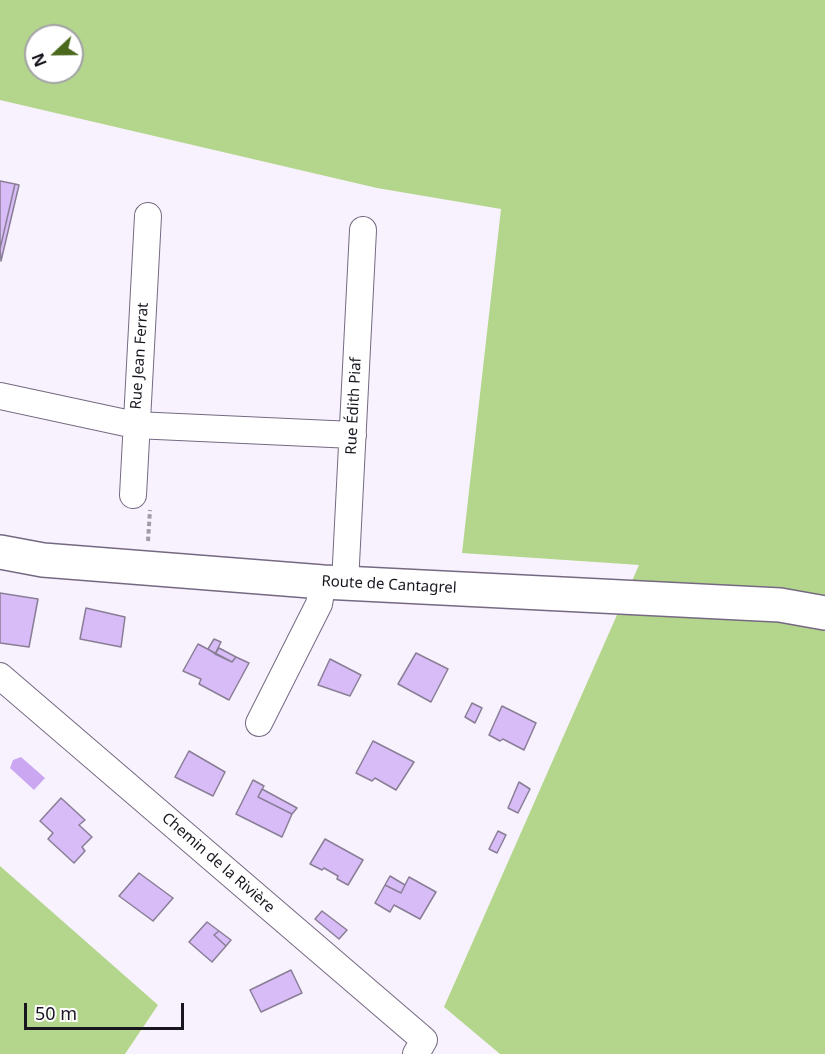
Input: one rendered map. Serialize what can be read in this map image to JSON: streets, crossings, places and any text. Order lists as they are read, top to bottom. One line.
{"streets":{"street":["Rue Jean Ferrat","Rue Édith Piaf","Route de Cantagrel","Chemin de la Rivière"]},"crossings":[["Rue Édith Piaf","Route de Cantagrel"]],"scale_bar":"50 m","north":"left"}
